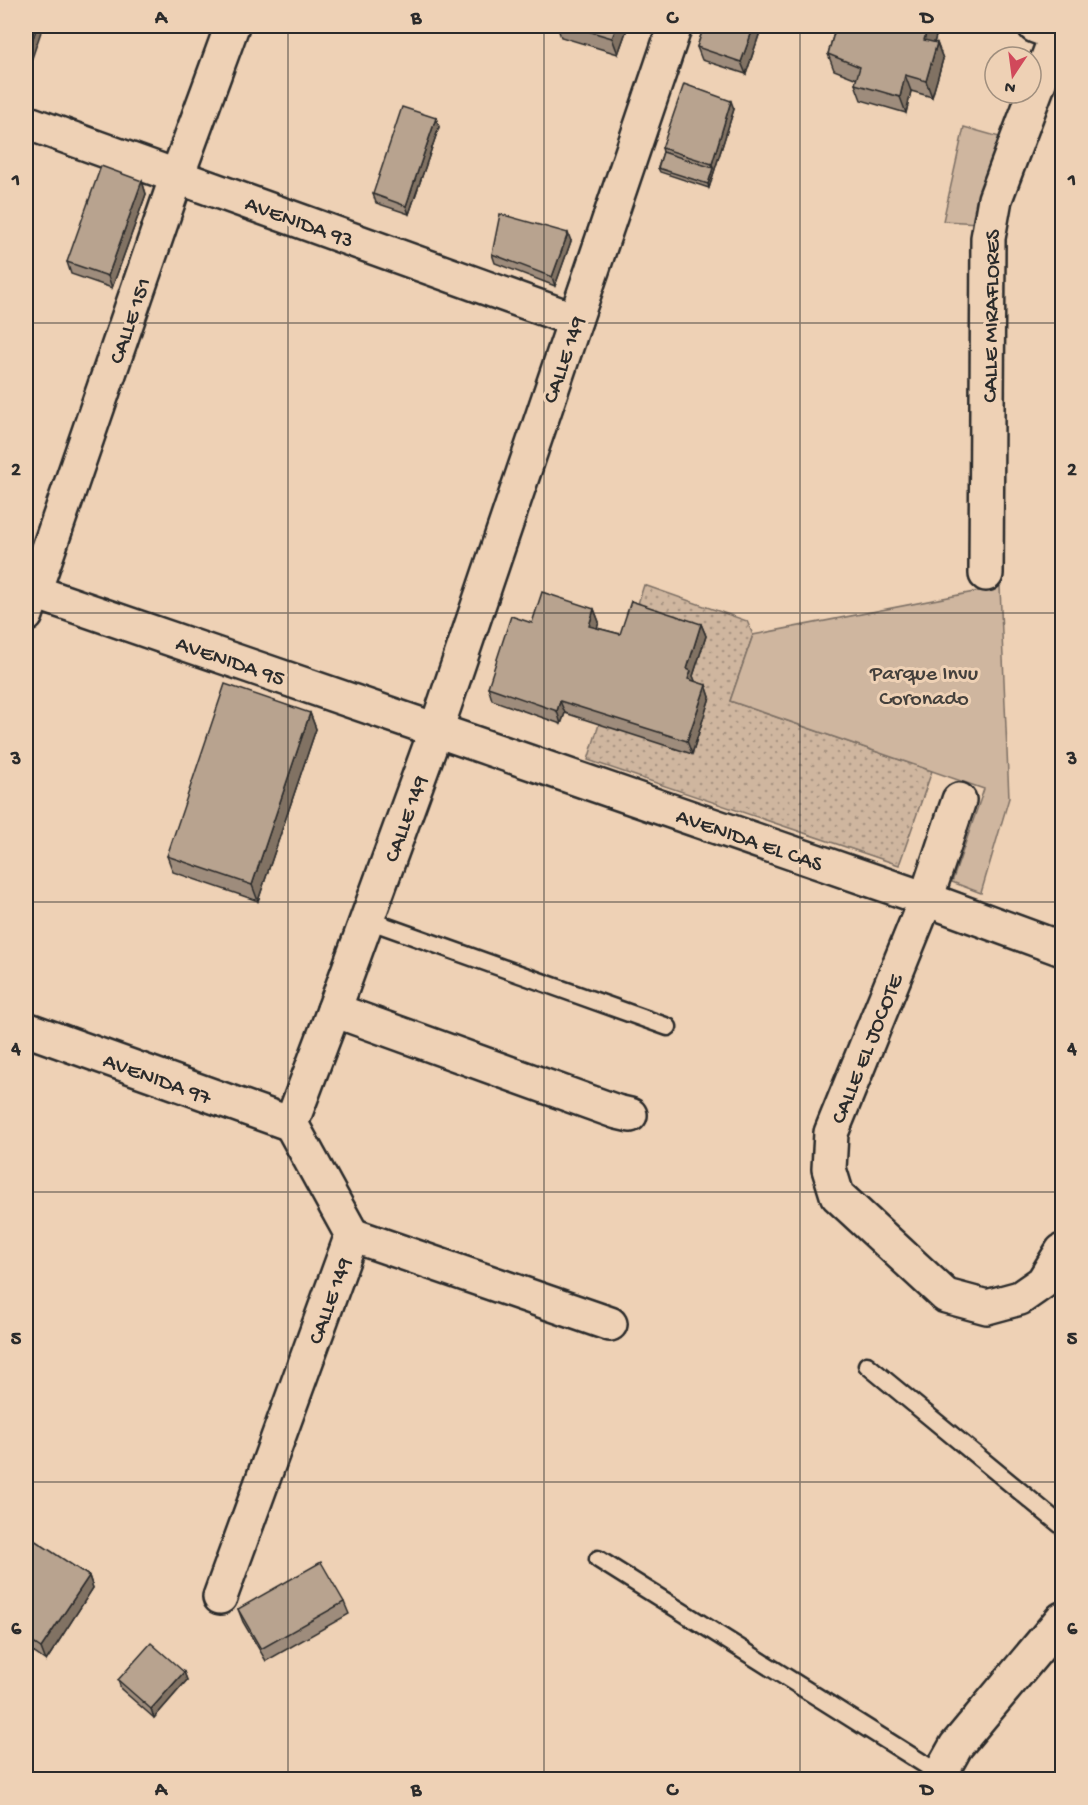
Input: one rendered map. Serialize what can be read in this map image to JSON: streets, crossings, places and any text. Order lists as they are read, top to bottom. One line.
{"streets":{"street":["AVENIDA 93","CALLE MIRAFLORES","CALLE 151","CALLE 149","AVENIDA 95","AVENIDA EL CAS","CALLE EL JOCOTE","AVENIDA 97"]},"crossings":[["AVENIDA 93","CALLE 151"],["AVENIDA 93","CALLE 149"],["CALLE 151","AVENIDA 95"],["CALLE 149","AVENIDA 95"],["CALLE 149","AVENIDA EL CAS"],["CALLE 149","AVENIDA 97"],["AVENIDA 95","AVENIDA EL CAS"],["AVENIDA EL CAS","CALLE EL JOCOTE"]],"parks":["Parque Invu Coronado"],"north":"bottom","grid":{"columns":["A","B","C","D"],"rows":["1","2","3","4","5","6"]}}
